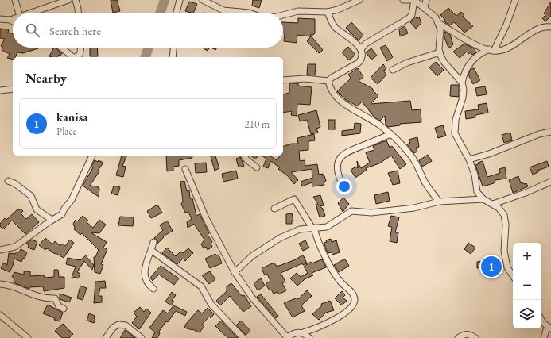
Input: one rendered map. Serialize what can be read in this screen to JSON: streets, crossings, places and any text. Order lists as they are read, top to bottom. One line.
{"page":{"search":"Search here","heading":"Nearby","list":[{"mark":"1","name":"kanisa","note":"Place","value":"210 m"}],"map_buttons":["+","−"],"pins":"1"}}
